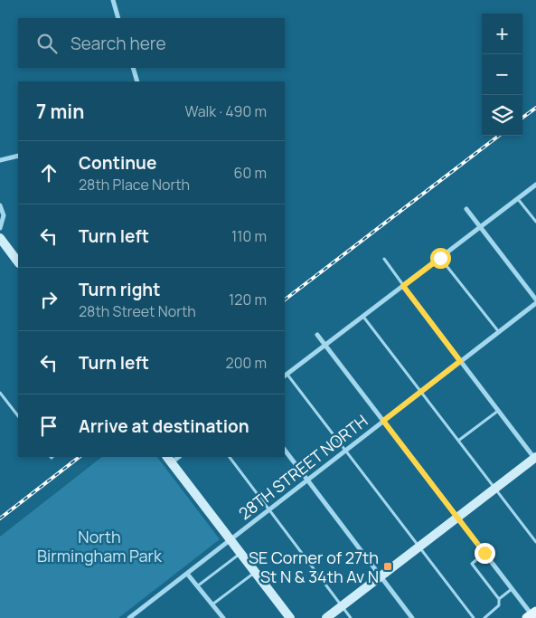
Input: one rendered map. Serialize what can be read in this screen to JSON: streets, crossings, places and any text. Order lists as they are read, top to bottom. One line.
{"streets":{"street":["28TH STREET NORTH"]},"parks":["North Birmingham Park"],"places":{"transit":["SE Corner of 27th St N & 34th Av N"]},"page":{"map_buttons":["+","−"],"search":"Search here","heading":["7 min","Walk · 490 m"],"list":[["Continue","28th Place North","60 m"],["Turn left","110 m"],["Turn right","28th Street North","120 m"],["Turn left","200 m"],"Arrive at destination"]}}
